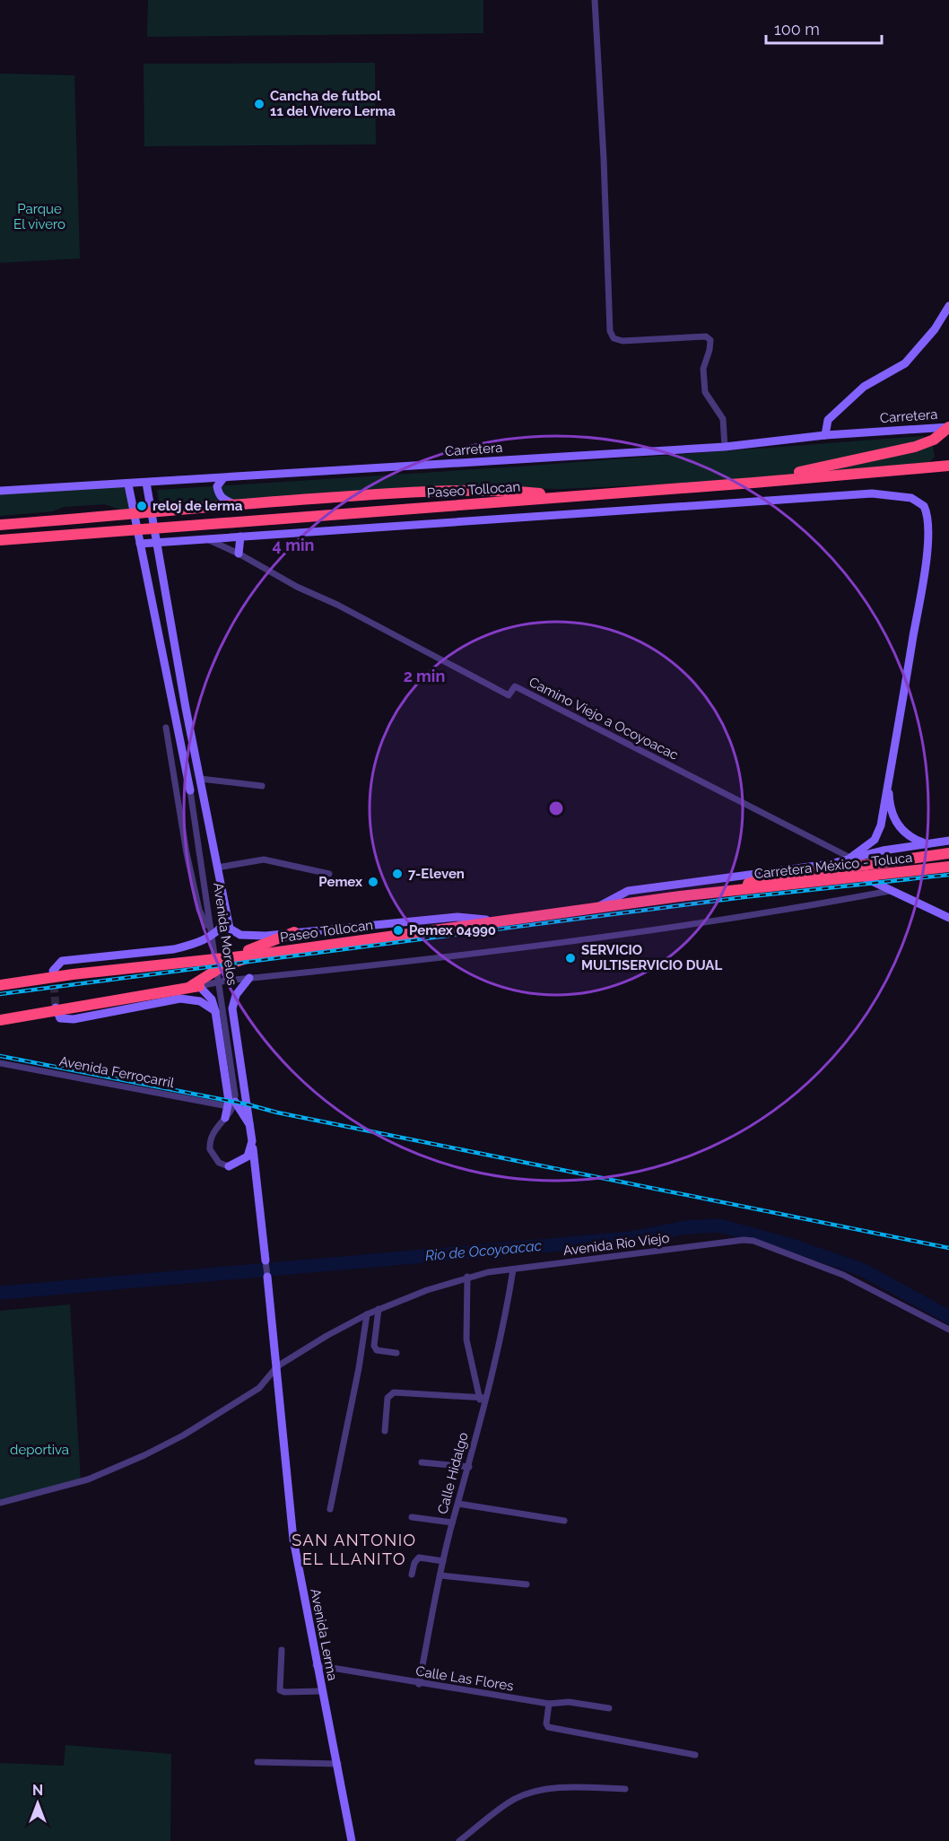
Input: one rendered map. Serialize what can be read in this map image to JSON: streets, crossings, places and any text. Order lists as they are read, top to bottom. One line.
{"streets":{"highway":["Paseo Tollocan","Carretera México - Toluca"],"main road":["Carretera","Avenida Morelos","Avenida Lerma"],"street":["Camino Viejo a Ocoyoacac","Avenida Ferrocarril","Avenida Río Viejo","Calle Hidalgo","Calle Las Flores"]},"crossings":[["Carretera","Avenida Morelos"],["Paseo Tollocan","Carretera México - Toluca"],["Paseo Tollocan","Avenida Morelos"],["Avenida Morelos","Avenida Ferrocarril"],["Avenida Río Viejo","Avenida Lerma"],["Calle Hidalgo","Calle Las Flores"],["Avenida Lerma","Calle Las Flores"]],"districts":["SAN ANTONIO EL LLANITO"],"water":["Rio de Ocoyoacac"],"parks":["Parque El vivero","deportiva"],"places":["Cancha de futbol 11 del Vivero Lerma","reloj de lerma","7-Eleven","Pemex","Pemex 04990","SERVICIO MULTISERVICIO DUAL"],"scale_bar":"100 m","north":"top","rings":["4 min","2 min"]}
